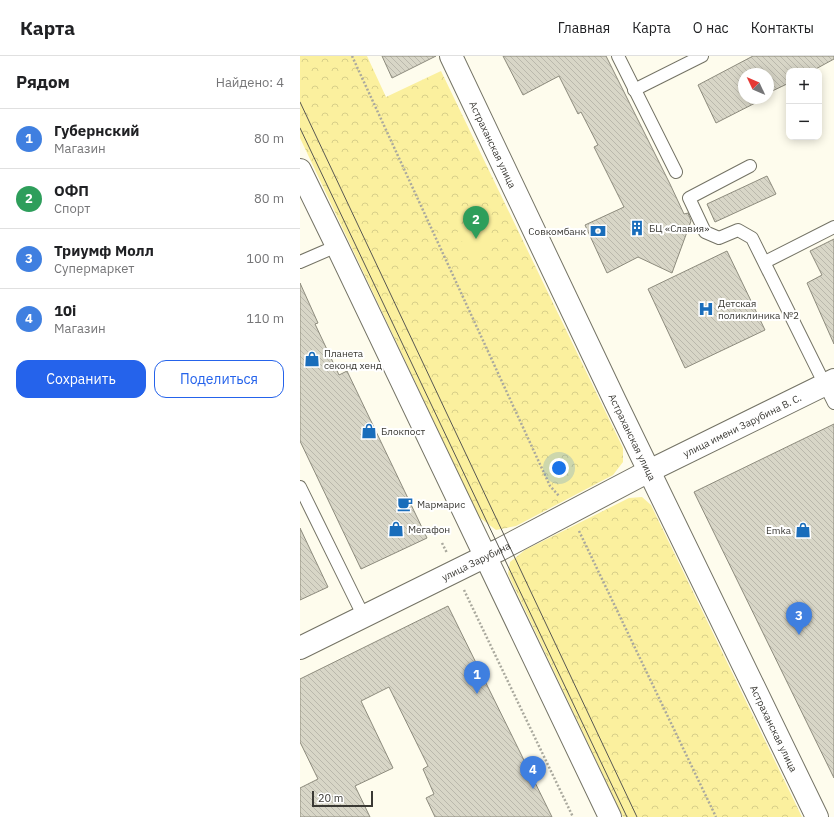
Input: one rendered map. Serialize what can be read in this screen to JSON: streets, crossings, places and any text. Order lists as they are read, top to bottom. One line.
{"streets":{"main road":["Астраханская улица","улица имени Зарубина В. С.","улица Зарубина"]},"crossings":[["Астраханская улица","улица имени Зарубина В. С."],["Астраханская улица","улица Зарубина"],["улица имени Зарубина В. С.","улица Зарубина"]],"places":{"building":["БЦ «Славия»"],"bank":["Совкомбанк"],"hospital":["Детская поликлиника №2"],"shop":["Планета секонд хенд","Блокпост","Мегафон","Emka"],"cafe":["Мармарис"]},"scale_bar":"20 m","north":"top left","page":{"header":"Карта","nav":["Главная","Карта","О нас","Контакты"],"heading":["Рядом","Найдено: 4"],"map_buttons":["+","−"],"list":[{"mark":"1","name":"Губернский","note":"Магазин","value":"80 m"},{"mark":"2","name":"ОФП","note":"Спорт","value":"80 m"},{"mark":"3","name":"Триумф Молл","note":"Супермаркет","value":"100 m"},{"mark":"4","name":"10i","note":"Магазин","value":"110 m"}],"pins":["2","3","1","4"],"buttons":["Сохранить","Поделиться"],"scale":"20 m"}}
